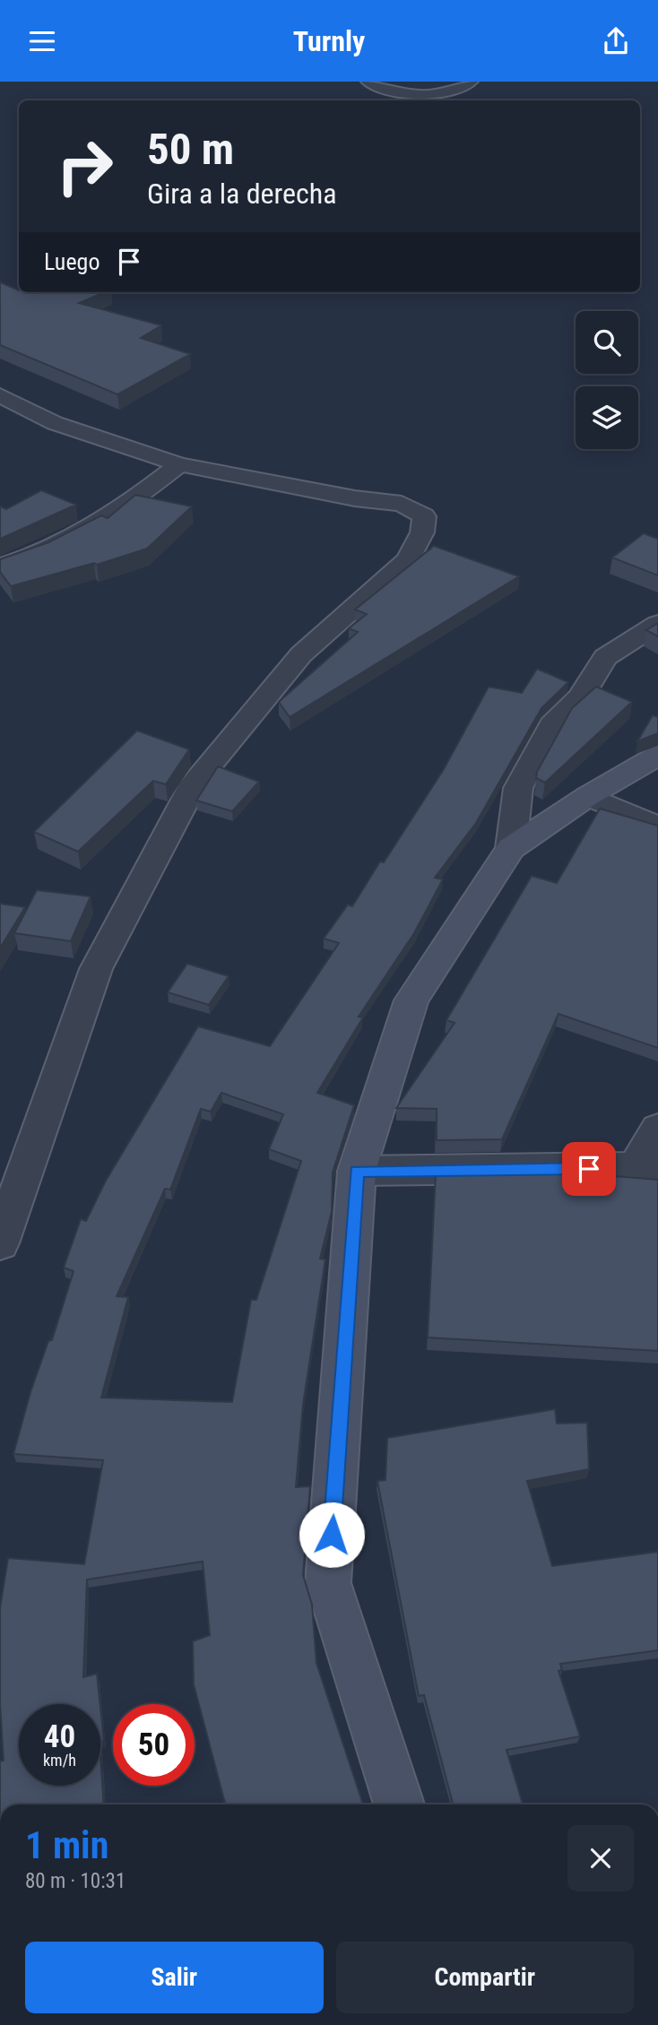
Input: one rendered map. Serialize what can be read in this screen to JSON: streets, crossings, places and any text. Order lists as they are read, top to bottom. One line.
{"page":{"header":"Turnly","turn":["50 m","Gira a la derecha"],"then":"Luego","speed":"40 km/h","limit":"50","heading":["1 min","80 m · 10:31"],"buttons":["Salir","Compartir"]}}
